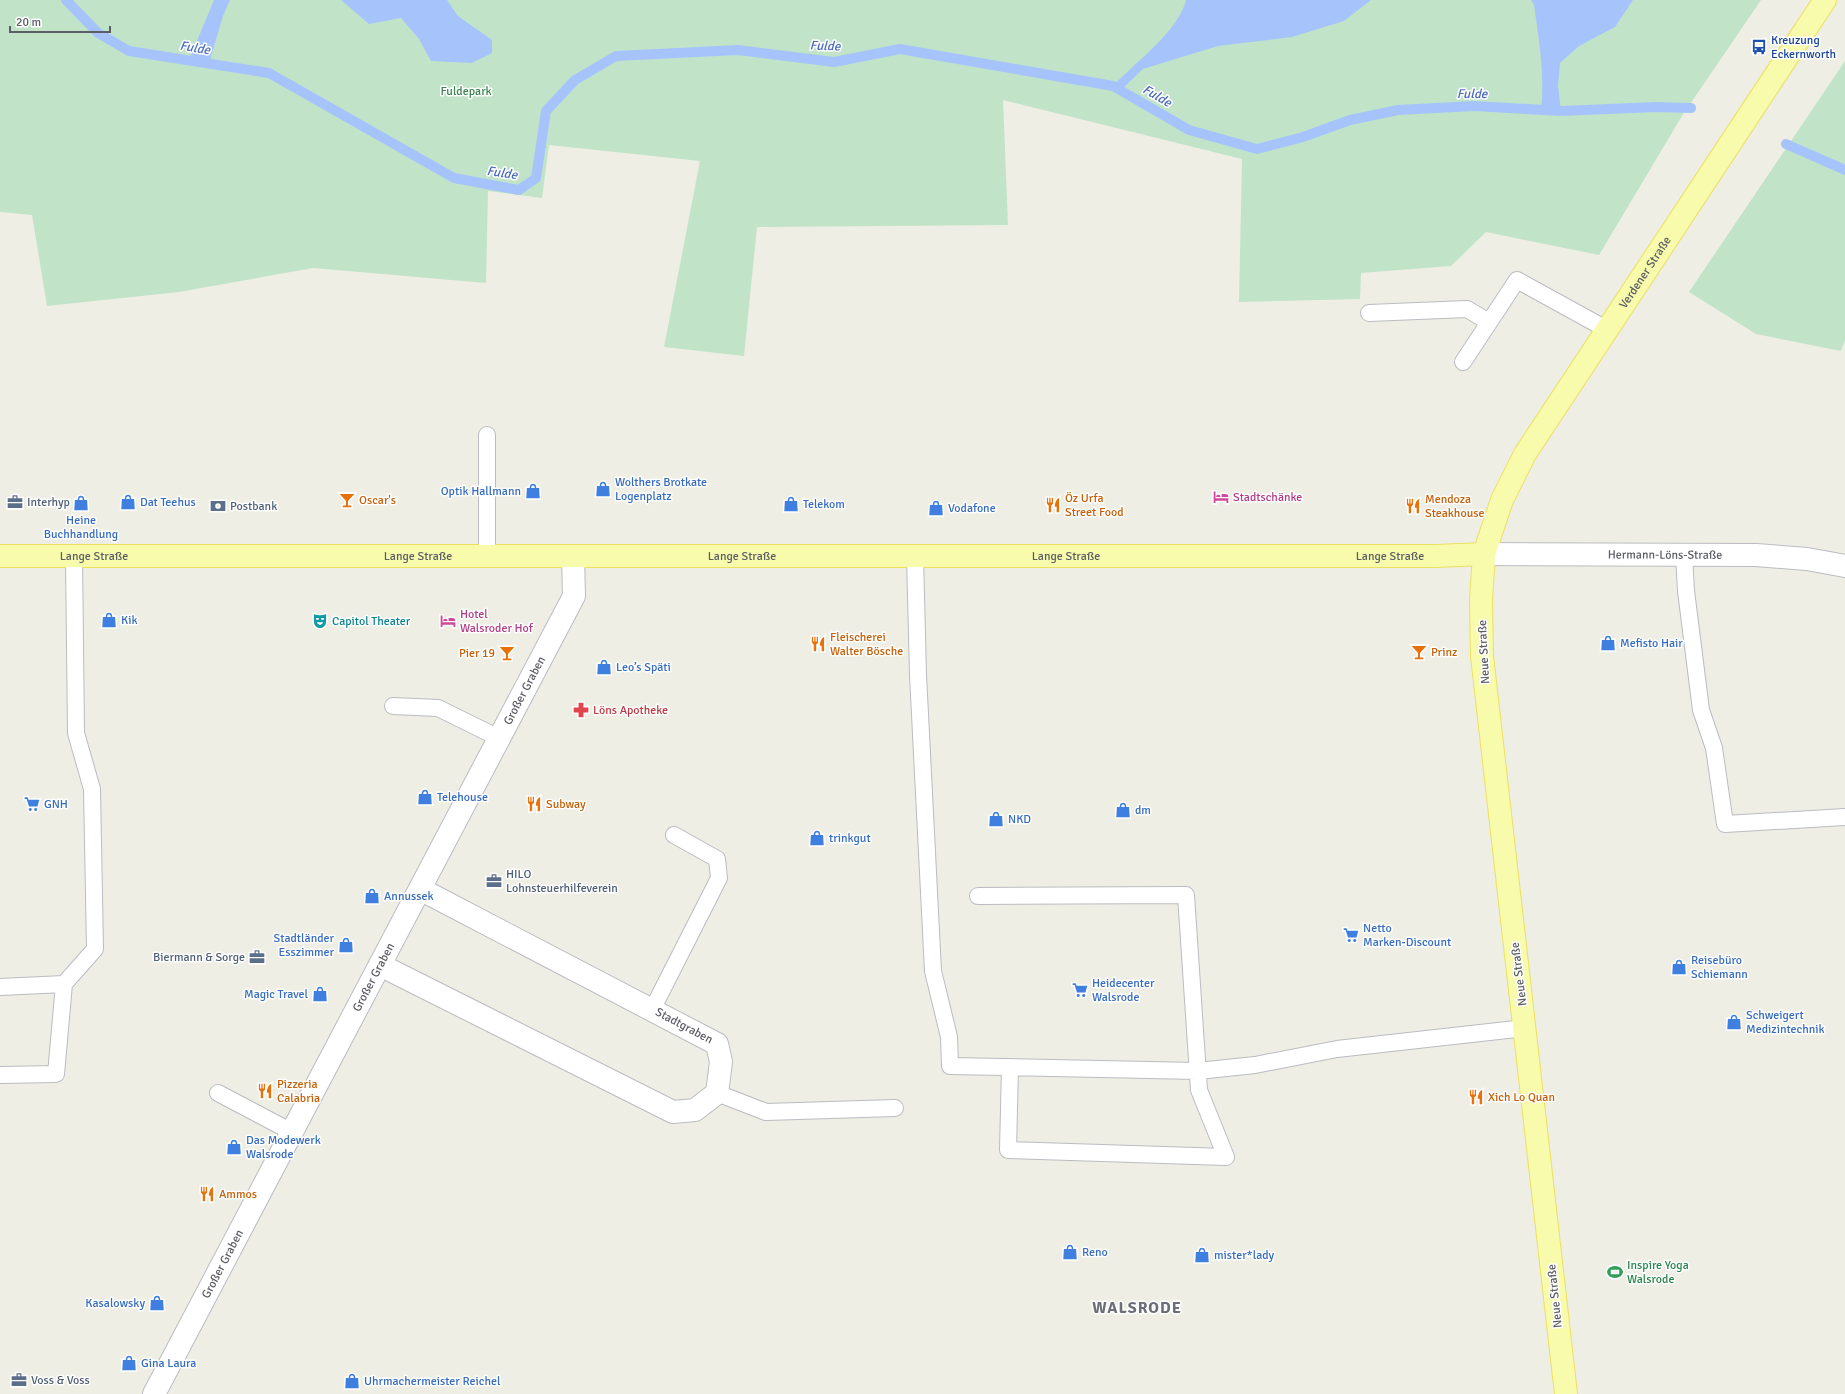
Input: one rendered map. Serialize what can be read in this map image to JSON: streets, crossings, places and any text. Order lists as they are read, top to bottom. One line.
{"streets":{"main road":["Verdener Straße","Lange Straße","Neue Straße"],"street":["Hermann-Löns-Straße","Großer Graben","Stadtgraben"]},"crossings":[["Verdener Straße","Hermann-Löns-Straße"],["Verdener Straße","Lange Straße"],["Verdener Straße","Neue Straße"],["Hermann-Löns-Straße","Lange Straße"],["Hermann-Löns-Straße","Neue Straße"],["Lange Straße","Neue Straße"],["Lange Straße","Großer Graben"],["Großer Graben","Stadtgraben"]],"districts":["WALSRODE"],"water":["Fulde"],"parks":["Fuldepark"],"places":{"bus stop":["Kreuzung Eckernworth"],"shop":["Wolthers Brotkate Logenplatz","Optik Hallmann","Dat Teehus","Heine Buchhandlung","Telekom","Vodafone","Kik","Mefisto Hair","Leo’s Späti","Telehouse","dm","NKD","trinkgut","Annussek","Stadtländer Esszimmer","Reisebüro Schiemann","Magic Travel","Schweigert Medizintechnik","Das Modewerk Walsrode","Reno","mister*lady","Kasalowsky","Gina Laura","Uhrmachermeister Reichel"],"hotel":["Stadtschänke","Hotel Walsroder Hof"],"bar":["Oscar's","Prinz","Pier 19"],"office":["Interhyp","HILO Lohnsteuerhilfeverein","Biermann & Sorge","Voss & Voss"],"restaurant":["Öz Urfa Street Food","Mendoza Steakhouse","Fleischerei Walter Bösche","Subway","Pizzeria Calabria","Xich Lo Quan","Ammos"],"bank":["Postbank"],"theatre":["Capitol Theater"],"pharmacy":["Löns Apotheke"],"supermarket":["GNH","Netto Marken-Discount","Heidecenter Walsrode"],"sports":["Inspire Yoga Walsrode"]},"scale_bar":"20 m"}
